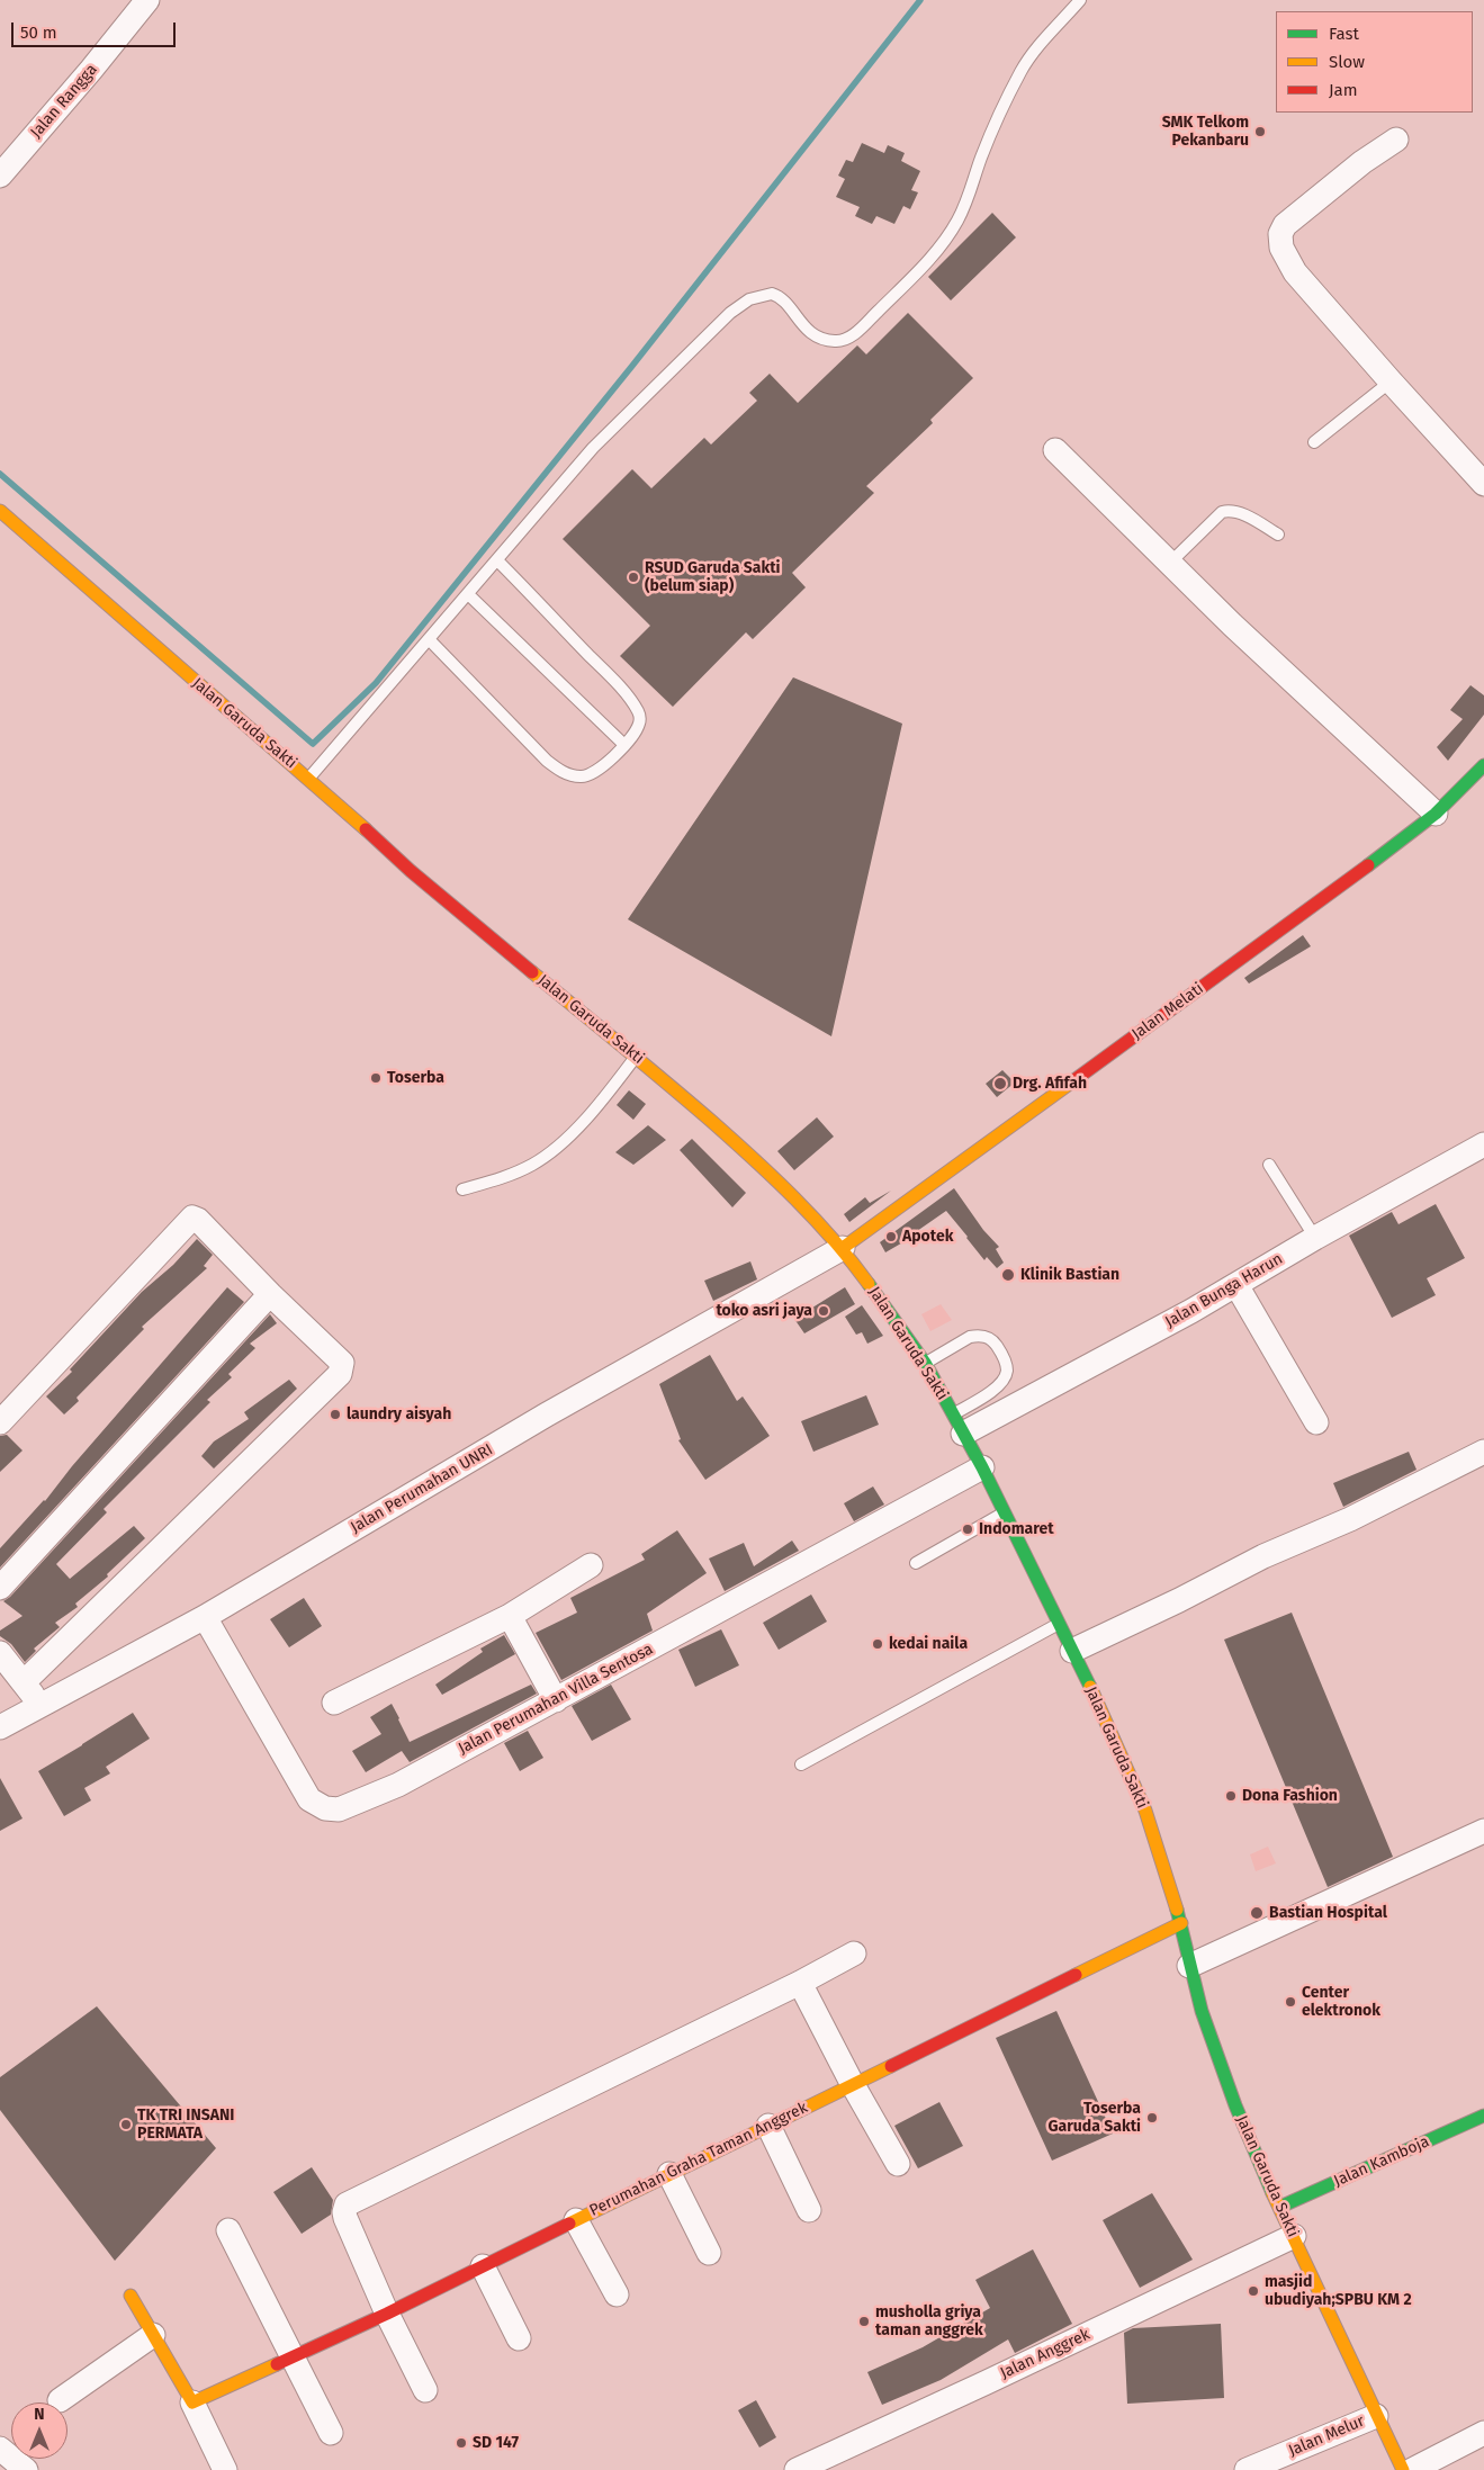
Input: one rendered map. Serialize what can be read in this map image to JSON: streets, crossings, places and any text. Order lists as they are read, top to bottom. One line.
{"streets":{"main road":["Jalan Garuda Sakti","Jalan Melati","Perumahan Graha Taman Anggrek","Jalan Kamboja"],"street":["Jalan Rangga","Jalan Bunga Harun","Jalan Perumahan UNRI","Jalan Perumahan Villa Sentosa","Jalan Anggrek","Jalan Melur"]},"crossings":[["Jalan Garuda Sakti","Jalan Melati"],["Jalan Garuda Sakti","Jalan Bunga Harun"],["Jalan Garuda Sakti","Jalan Perumahan UNRI"],["Jalan Garuda Sakti","Jalan Perumahan Villa Sentosa"],["Jalan Garuda Sakti","Perumahan Graha Taman Anggrek"],["Jalan Garuda Sakti","Jalan Kamboja"],["Jalan Garuda Sakti","Jalan Anggrek"],["Jalan Garuda Sakti","Jalan Melur"],["Jalan Melati","Jalan Perumahan UNRI"],["Jalan Perumahan UNRI","Jalan Perumahan Villa Sentosa"]],"places":["SMK Telkom Pekanbaru","RSUD Garuda Sakti (belum siap)","Toserba","Drg. Afifah","Apotek","Klinik Bastian","toko asri jaya","laundry aisyah","Indomaret","kedai naila","Dona Fashion","Bastian Hospital","Center elektronok","Toserba Garuda Sakti","TK TRI INSANI PERMATA","masjid ubudiyah;SPBU KM 2","musholla griya taman anggrek","SD 147"],"legend":["Fast","Slow","Jam"],"scale_bar":"50 m","north":"top"}
